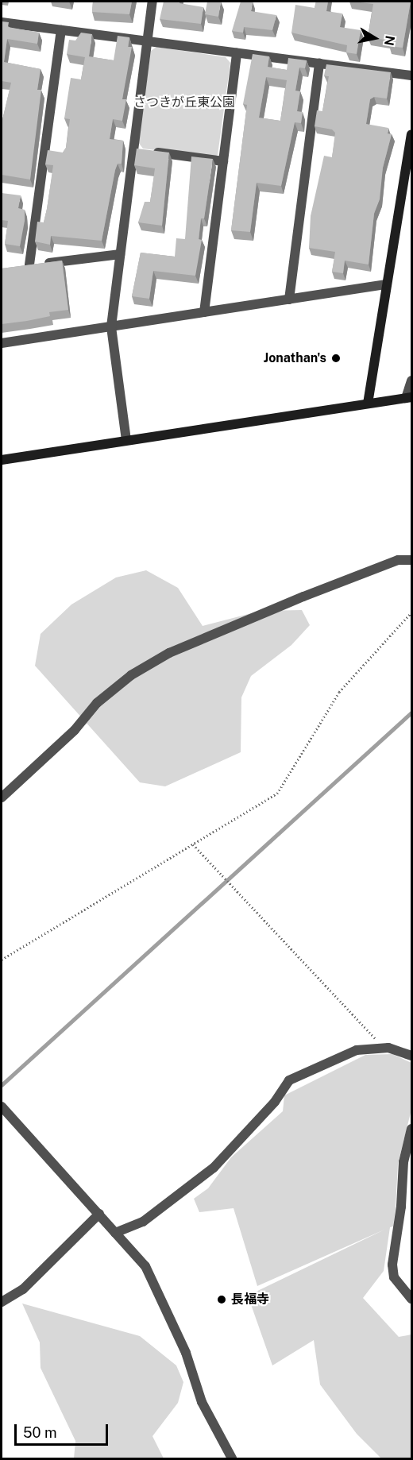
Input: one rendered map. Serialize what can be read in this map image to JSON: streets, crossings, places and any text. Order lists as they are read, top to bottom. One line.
{"parks":["さつきが丘東公園"],"places":["Jonathan's","長福寺"],"scale_bar":"50 m","north":"right"}
